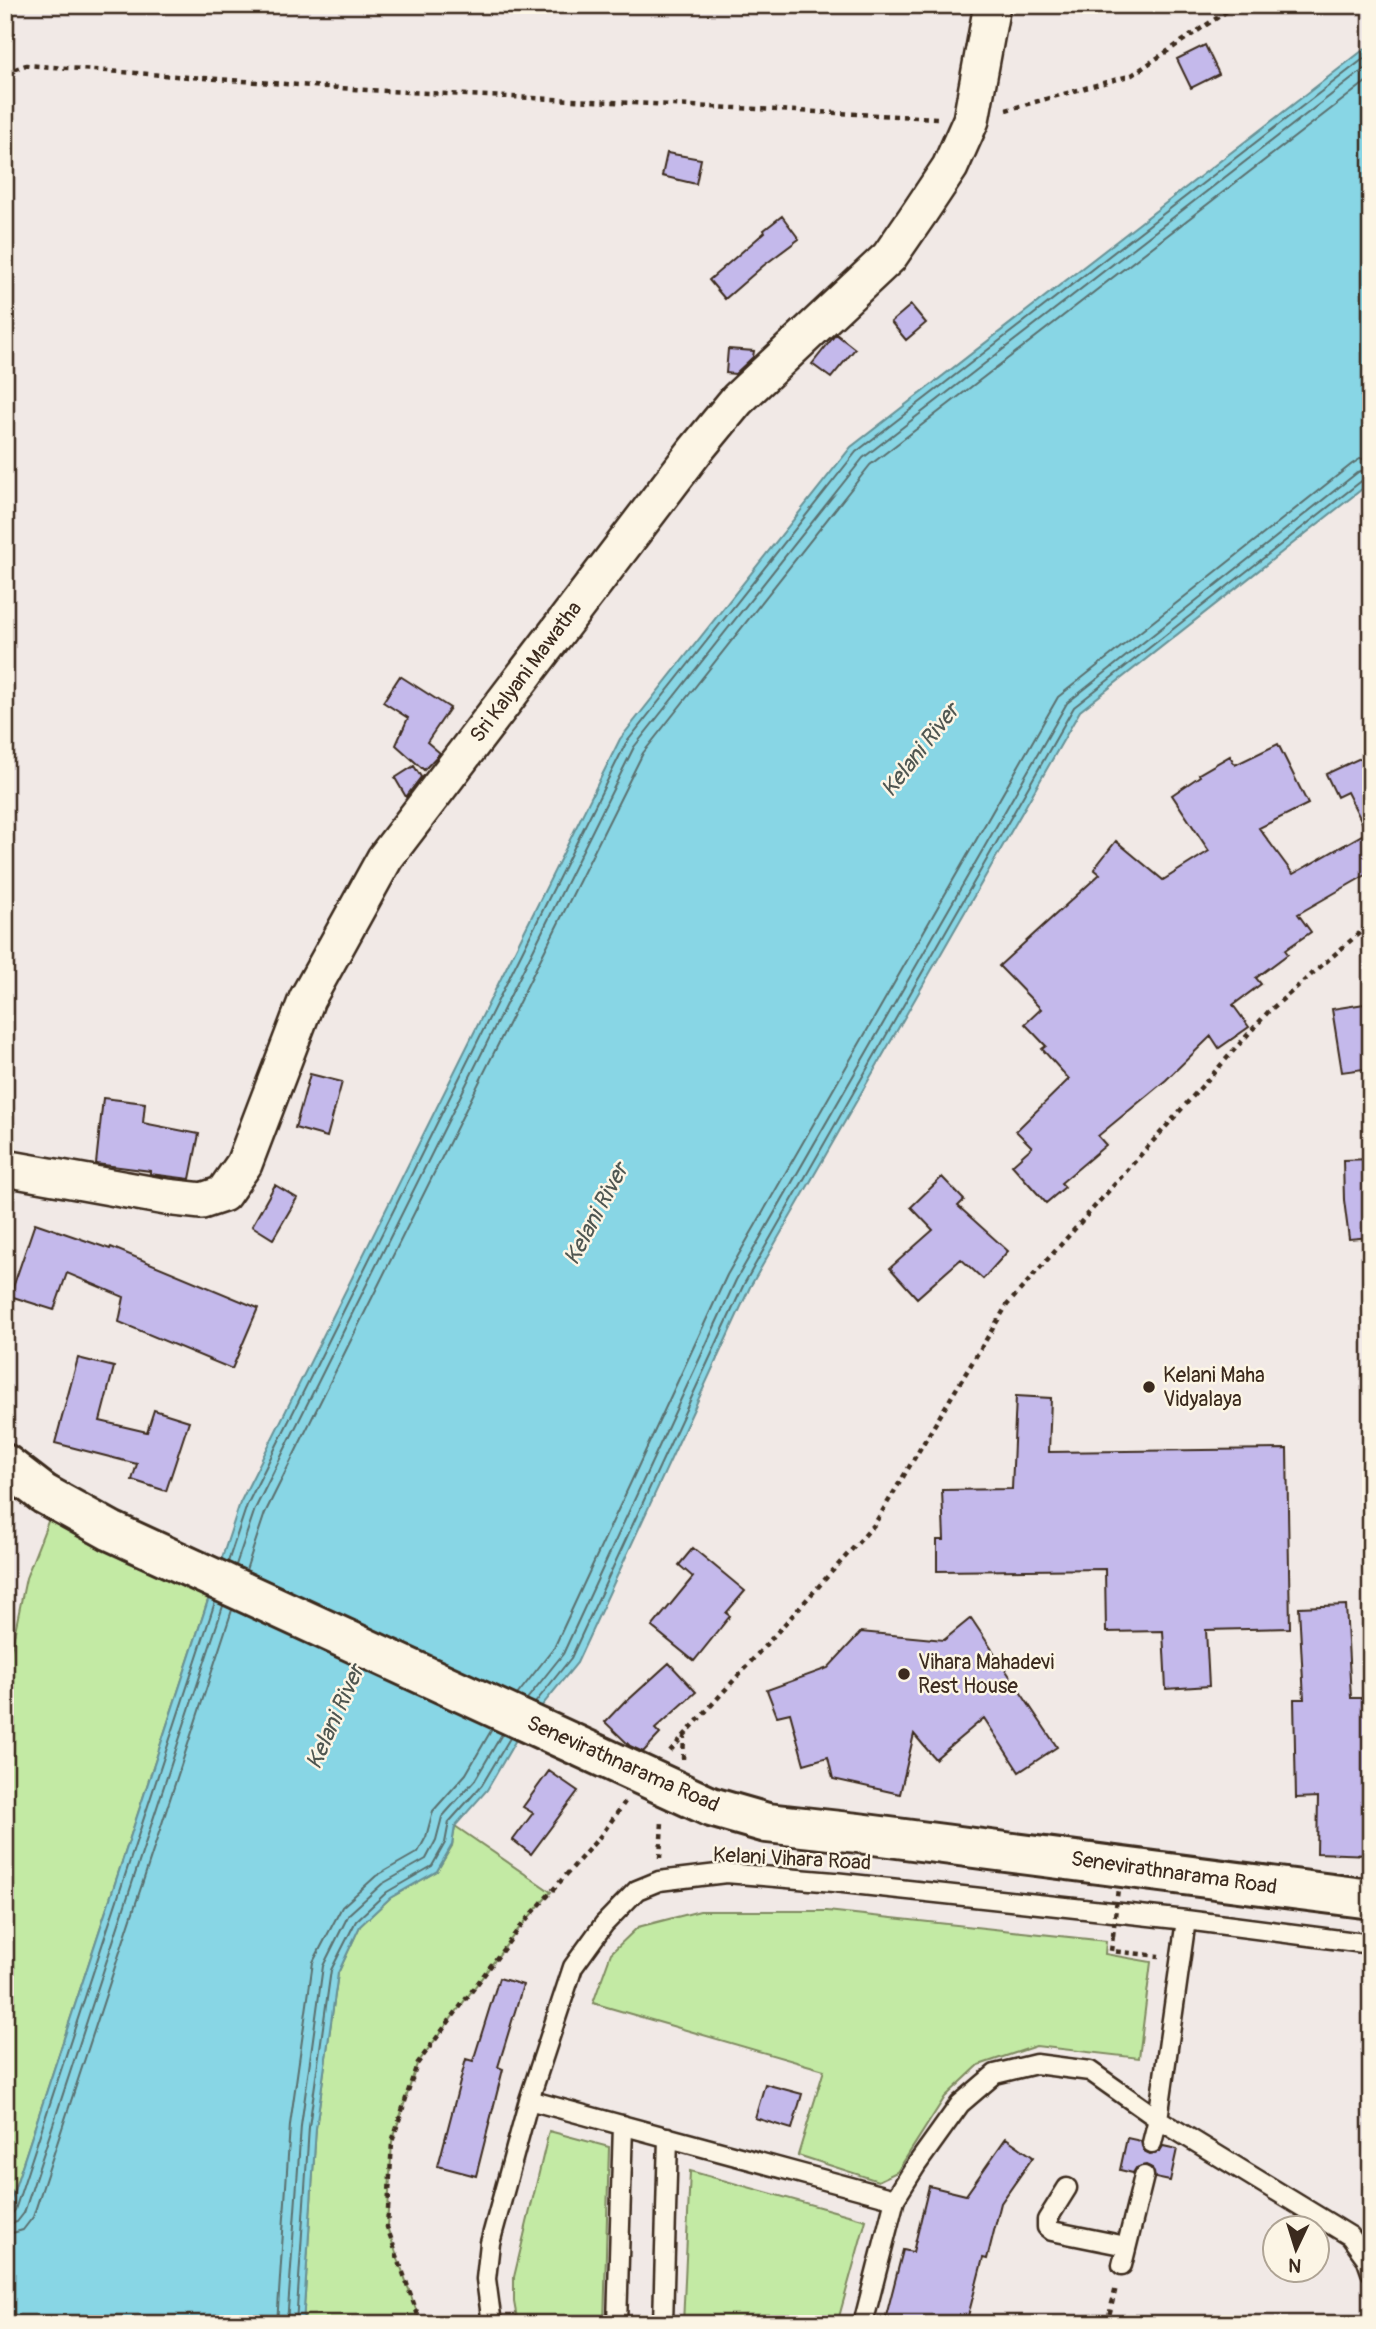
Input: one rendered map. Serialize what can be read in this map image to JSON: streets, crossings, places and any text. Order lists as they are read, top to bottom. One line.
{"streets":{"street":["Sri Kalyani Mawatha","Senevirathnarama Road"],"lane":["Kelani Vihara Road"]},"water":["Kelani River"],"places":["Kelani Maha Vidyalaya","Vihara Mahadevi Rest House"],"north":"bottom"}
